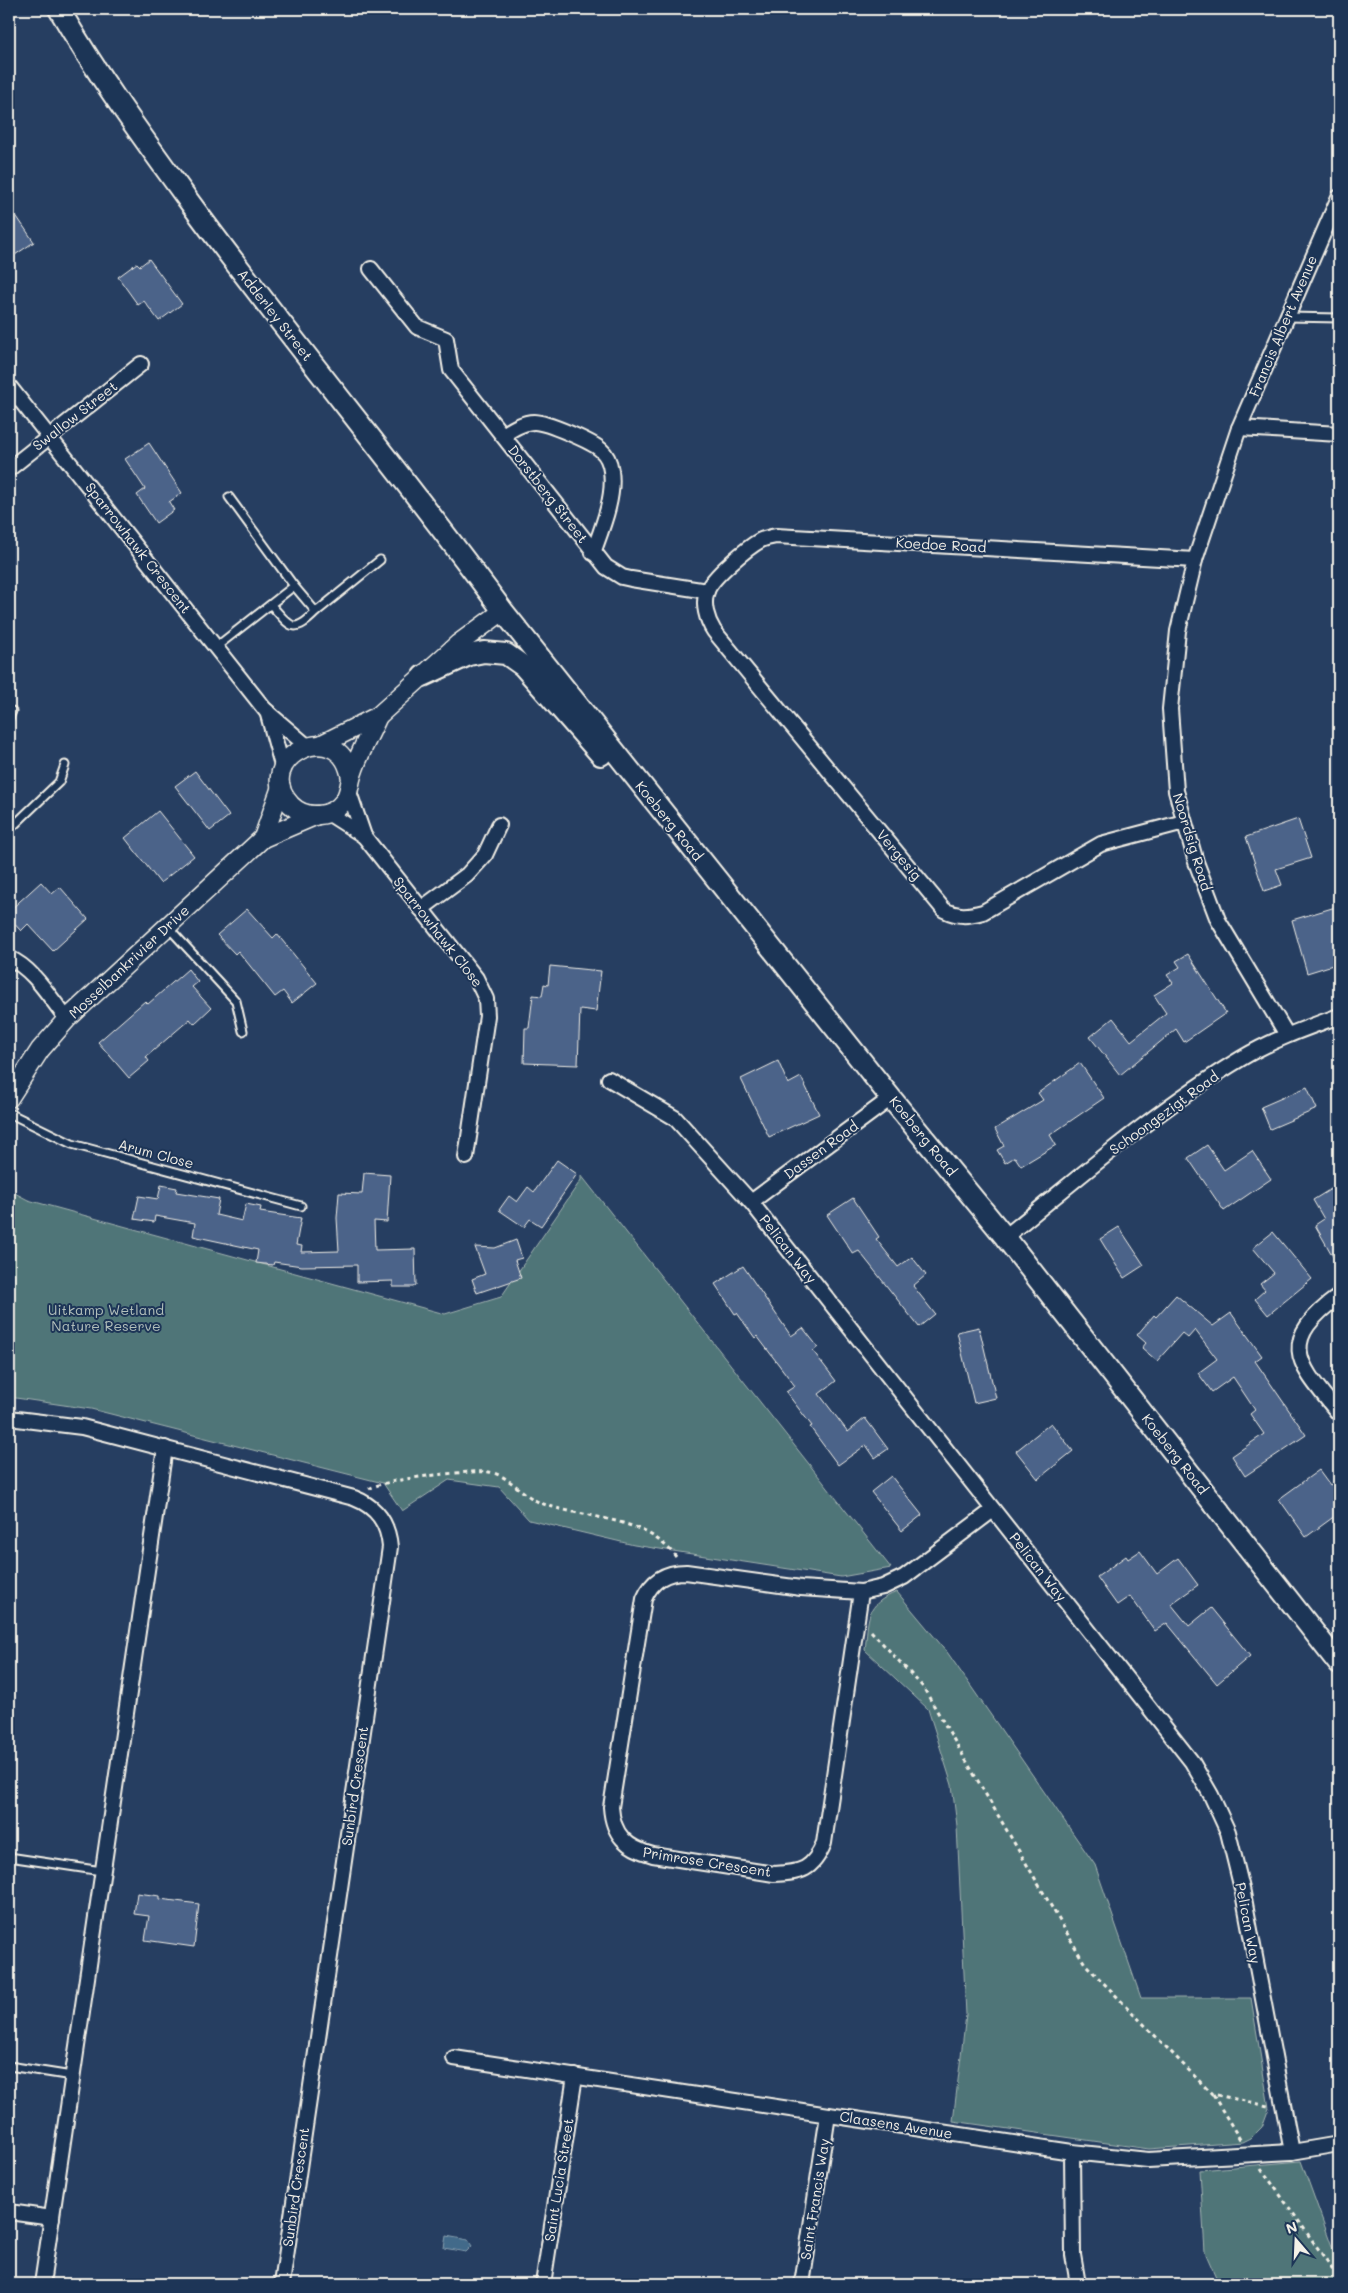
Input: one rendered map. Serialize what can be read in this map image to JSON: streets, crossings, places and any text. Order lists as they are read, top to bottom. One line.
{"streets":{"main road":["Adderley Street","Koeberg Road"],"street":["Francis Albert Avenue","Swallow Street","Dorstberg Street","Koedoe Road","Sparrowhawk Crescent","Noordsig Road","Vergesig","Sparrowhawk Close","Mosselbankrivier Drive","Schoongezigt Road","Dassen Road","Pelican Way","Sunbird Crescent","Primrose Crescent","Claasens Avenue","Saint Lucia Street","Saint Francis Way"],"lane":["Arum Close"]},"crossings":[["Adderley Street","Koeberg Road"],["Adderley Street","Mosselbankrivier Drive"],["Francis Albert Avenue","Noordsig Road"],["Swallow Street","Sparrowhawk Crescent"],["Dorstberg Street","Koedoe Road"],["Dorstberg Street","Vergesig"],["Koedoe Road","Noordsig Road"],["Koedoe Road","Vergesig"],["Sparrowhawk Crescent","Sparrowhawk Close"],["Sparrowhawk Crescent","Mosselbankrivier Drive"],["Koeberg Road","Mosselbankrivier Drive"],["Koeberg Road","Schoongezigt Road"],["Koeberg Road","Dassen Road"],["Noordsig Road","Vergesig"],["Noordsig Road","Schoongezigt Road"],["Sparrowhawk Close","Mosselbankrivier Drive"],["Dassen Road","Pelican Way"],["Pelican Way","Primrose Crescent"],["Pelican Way","Claasens Avenue"],["Claasens Avenue","Saint Lucia Street"],["Claasens Avenue","Saint Francis Way"]],"parks":["Uitkamp Wetland Nature Reserve"],"north":"top"}
